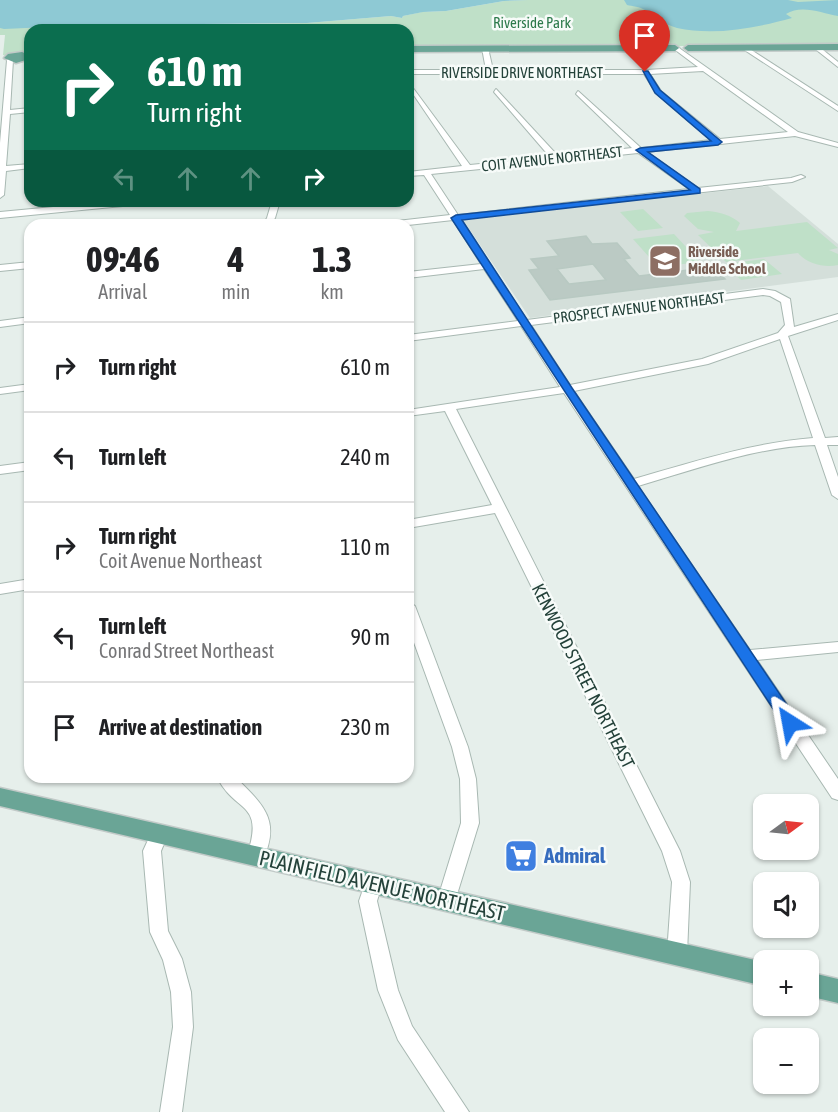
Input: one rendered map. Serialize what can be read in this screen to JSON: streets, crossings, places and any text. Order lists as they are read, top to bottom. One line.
{"streets":{"main road":["PLAINFIELD AVENUE NORTHEAST"],"street":["RIVERSIDE DRIVE NORTHEAST","COIT AVENUE NORTHEAST","PROSPECT AVENUE NORTHEAST","KENWOOD STREET NORTHEAST"]},"crossings":[["KENWOOD STREET NORTHEAST","PLAINFIELD AVENUE NORTHEAST"]],"parks":["Riverside Park"],"places":{"school or university":["Riverside Middle School"],"supermarket":["Admiral"]},"north":"right","page":{"turn":["610 m","Turn right"],"eta":["09:46","Arrival","4","min","1.3","km"],"list":[{"name":"Turn right","value":"610 m"},{"name":"Turn left","value":"240 m"},{"name":"Turn right","note":"Coit Avenue Northeast","value":"110 m"},{"name":"Turn left","note":"Conrad Street Northeast","value":"90 m"},{"name":"Arrive at destination","value":"230 m"}],"map_buttons":["+","−"]}}
